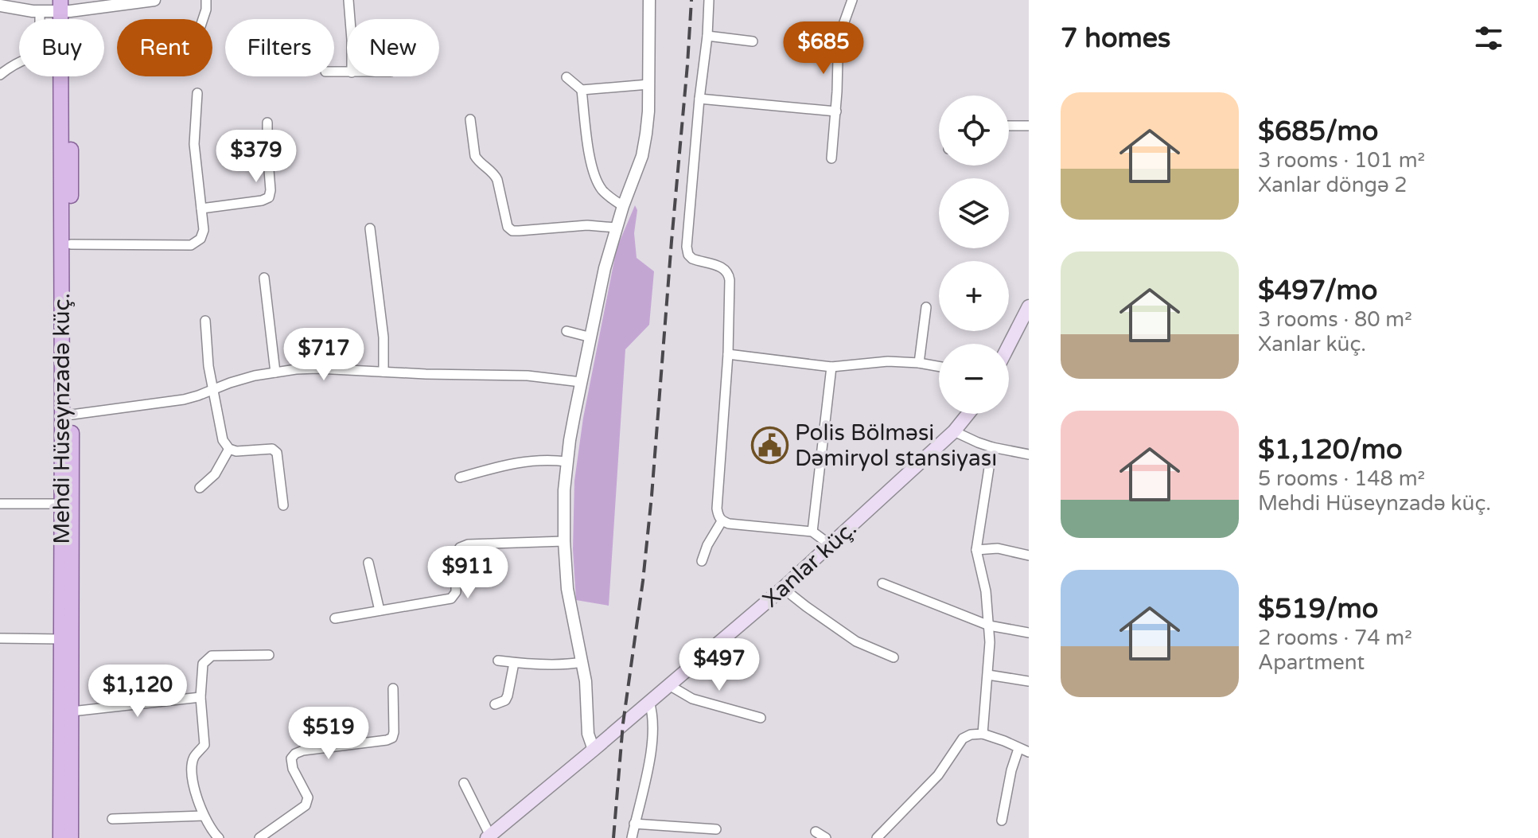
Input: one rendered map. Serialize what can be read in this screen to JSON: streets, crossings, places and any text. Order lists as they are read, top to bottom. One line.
{"streets":{"main road":["Mehdi Hüseynzadə küç.","Xanlar küç."]},"places":{"public building":["Polis Bölməsi Dəmiryol stansiyası"]},"page":{"heading":"7 homes","chip":["Buy","Rent","Filters","New"],"price":["$685","$379","$717","$911","$497","$1,120","$519"],"list":[{"name":"$685/mo","note":"3 rooms · 101 m² · Xanlar döngə 2"},{"name":"$497/mo","note":"3 rooms · 80 m² · Xanlar küç."},{"name":"$1,120/mo","note":"5 rooms · 148 m² · Mehdi Hüseynzadə küç."},{"name":"$519/mo","note":"2 rooms · 74 m² · Apartment"}],"map_buttons":["+","−"]}}
